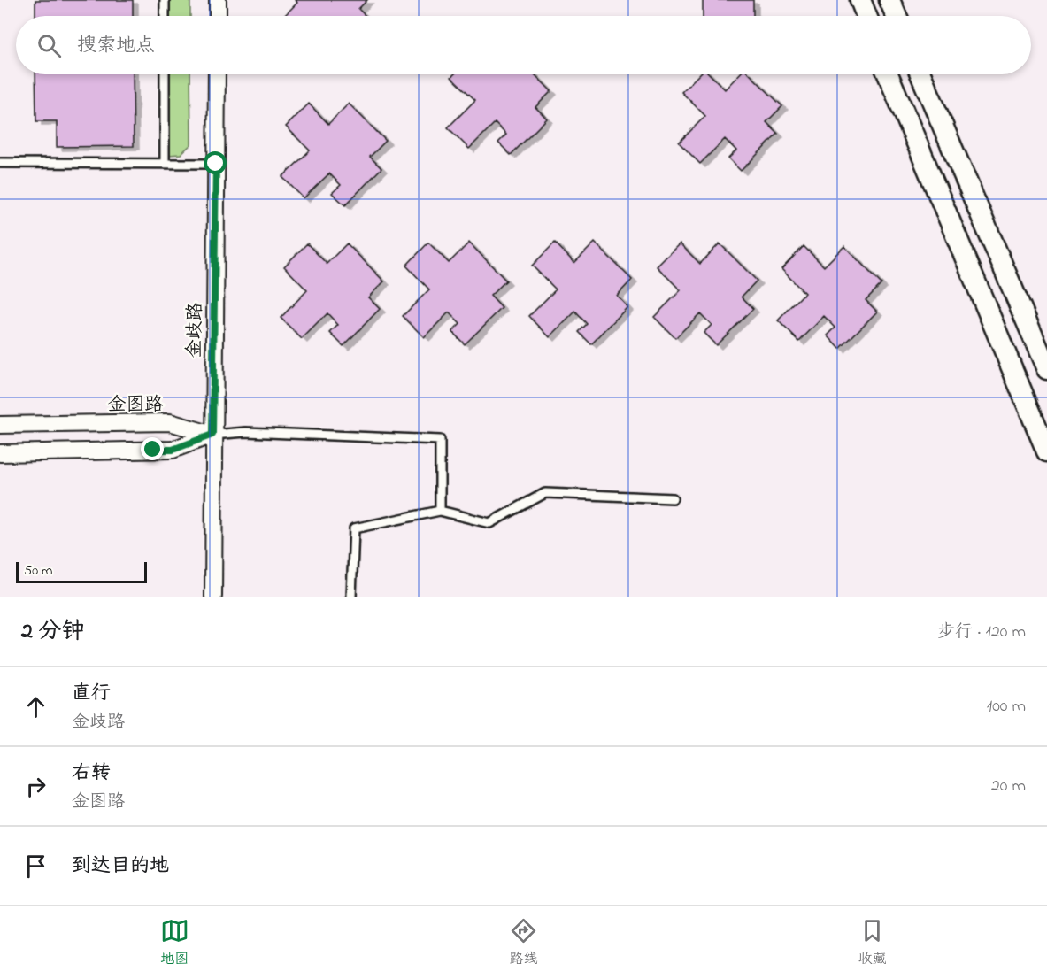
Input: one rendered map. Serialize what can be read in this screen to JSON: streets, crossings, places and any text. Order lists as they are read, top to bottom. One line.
{"streets":{"street":["金歧路","金图路"]},"crossings":[["金歧路","金图路"]],"scale_bar":"50 m","page":{"search":"搜索地点","scale":"50 m","heading":["2 分钟","步行 · 120 m"],"list":[["直行","金歧路","100 m"],["右转","金图路","20 m"],"到达目的地"],"nav":["地图","路线","收藏"]}}
